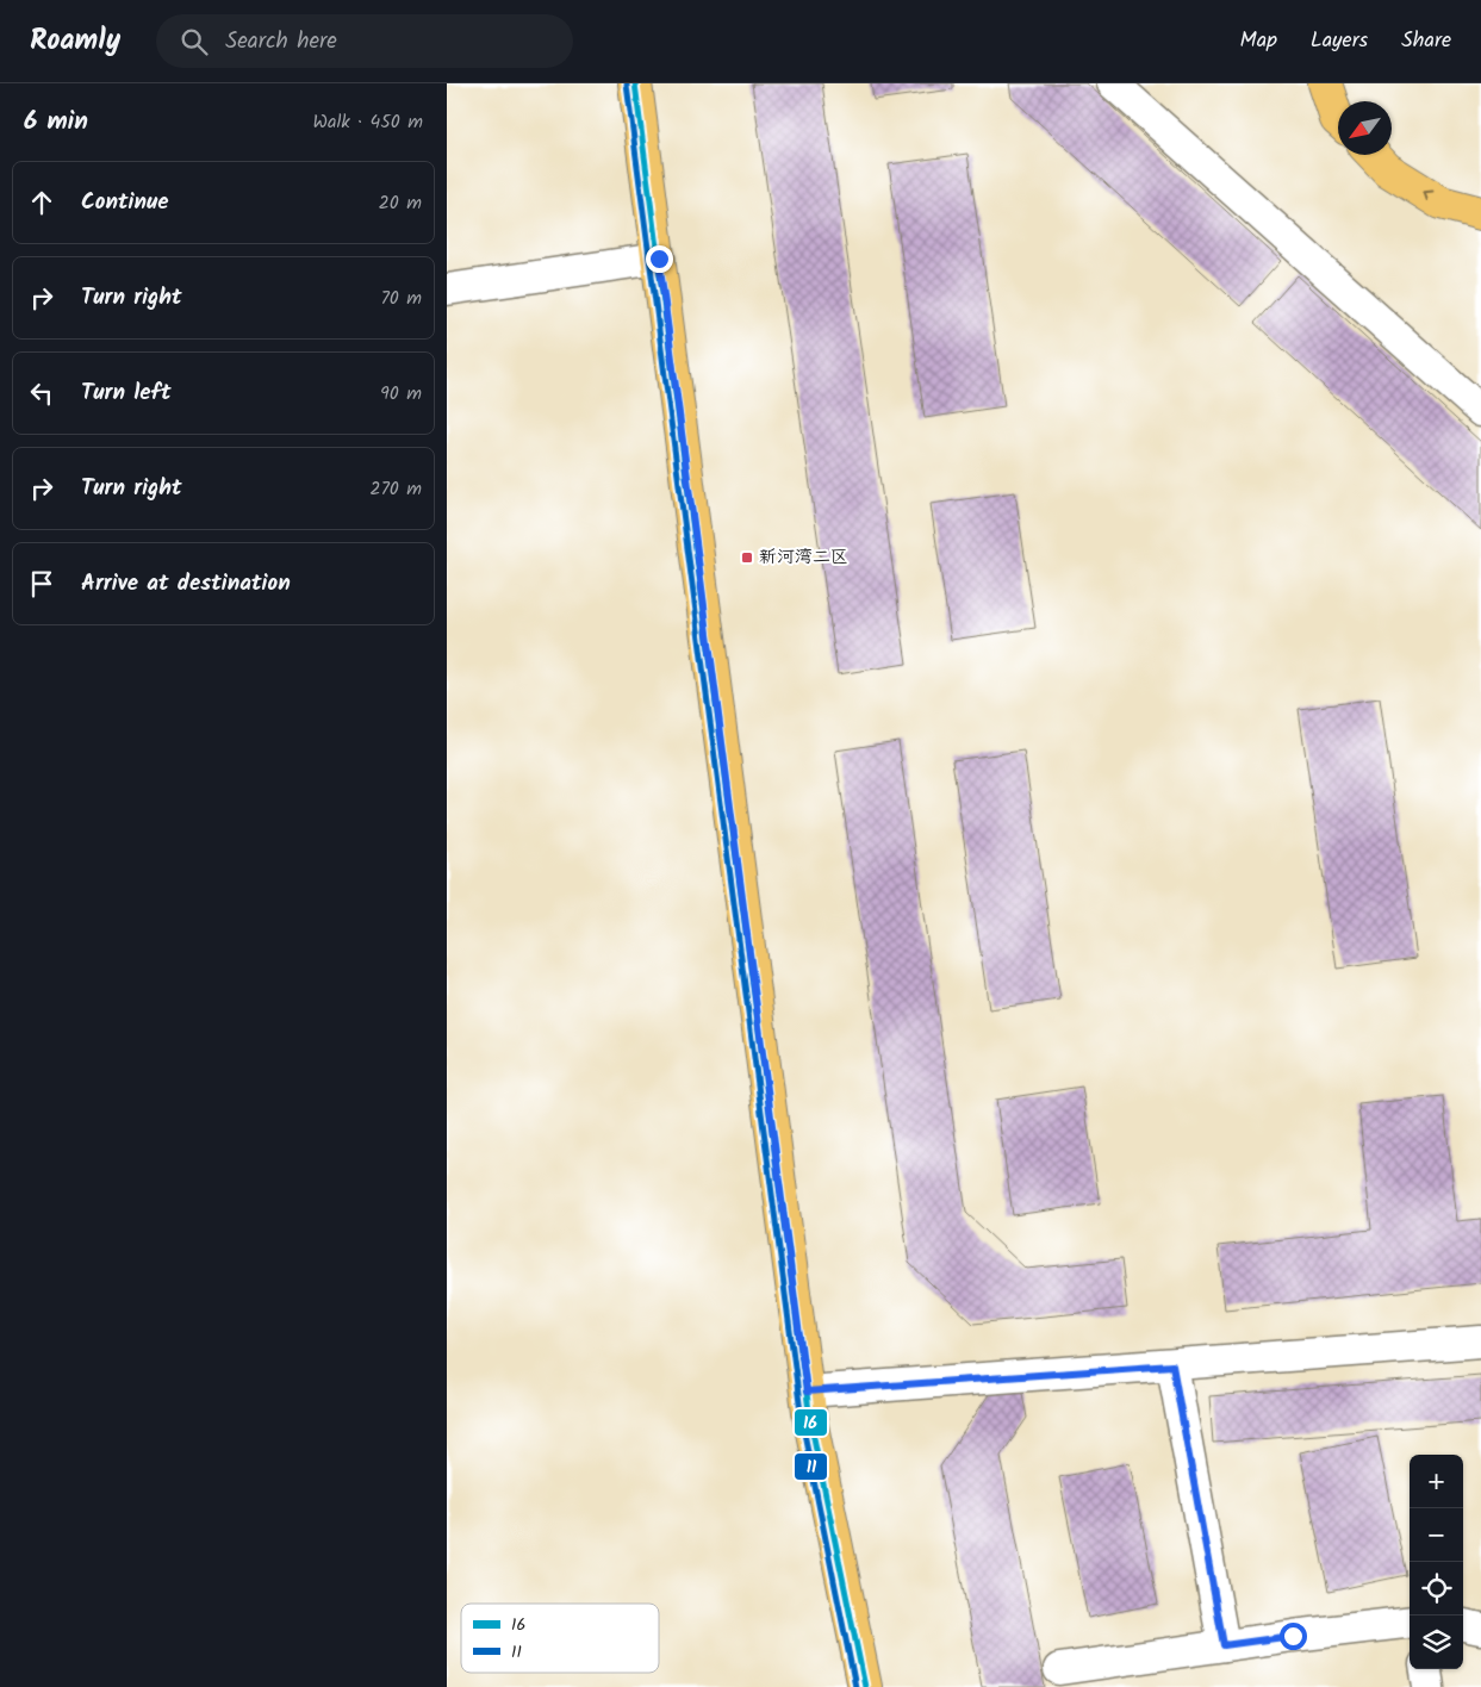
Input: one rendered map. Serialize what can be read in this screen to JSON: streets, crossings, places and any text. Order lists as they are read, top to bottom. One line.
{"places":{"transit":["新河湾二区"]},"lines":["transit line 16","transit line 11"],"legend":["16","11"],"north":"bottom left","page":{"header":"Roamly","search":"Search here","nav":["Map","Layers","Share"],"heading":["6 min","Walk · 450 m"],"list":[["Continue","20 m"],["Turn right","70 m"],["Turn left","90 m"],["Turn right","270 m"],"Arrive at destination"],"map_buttons":["+","−"]}}
